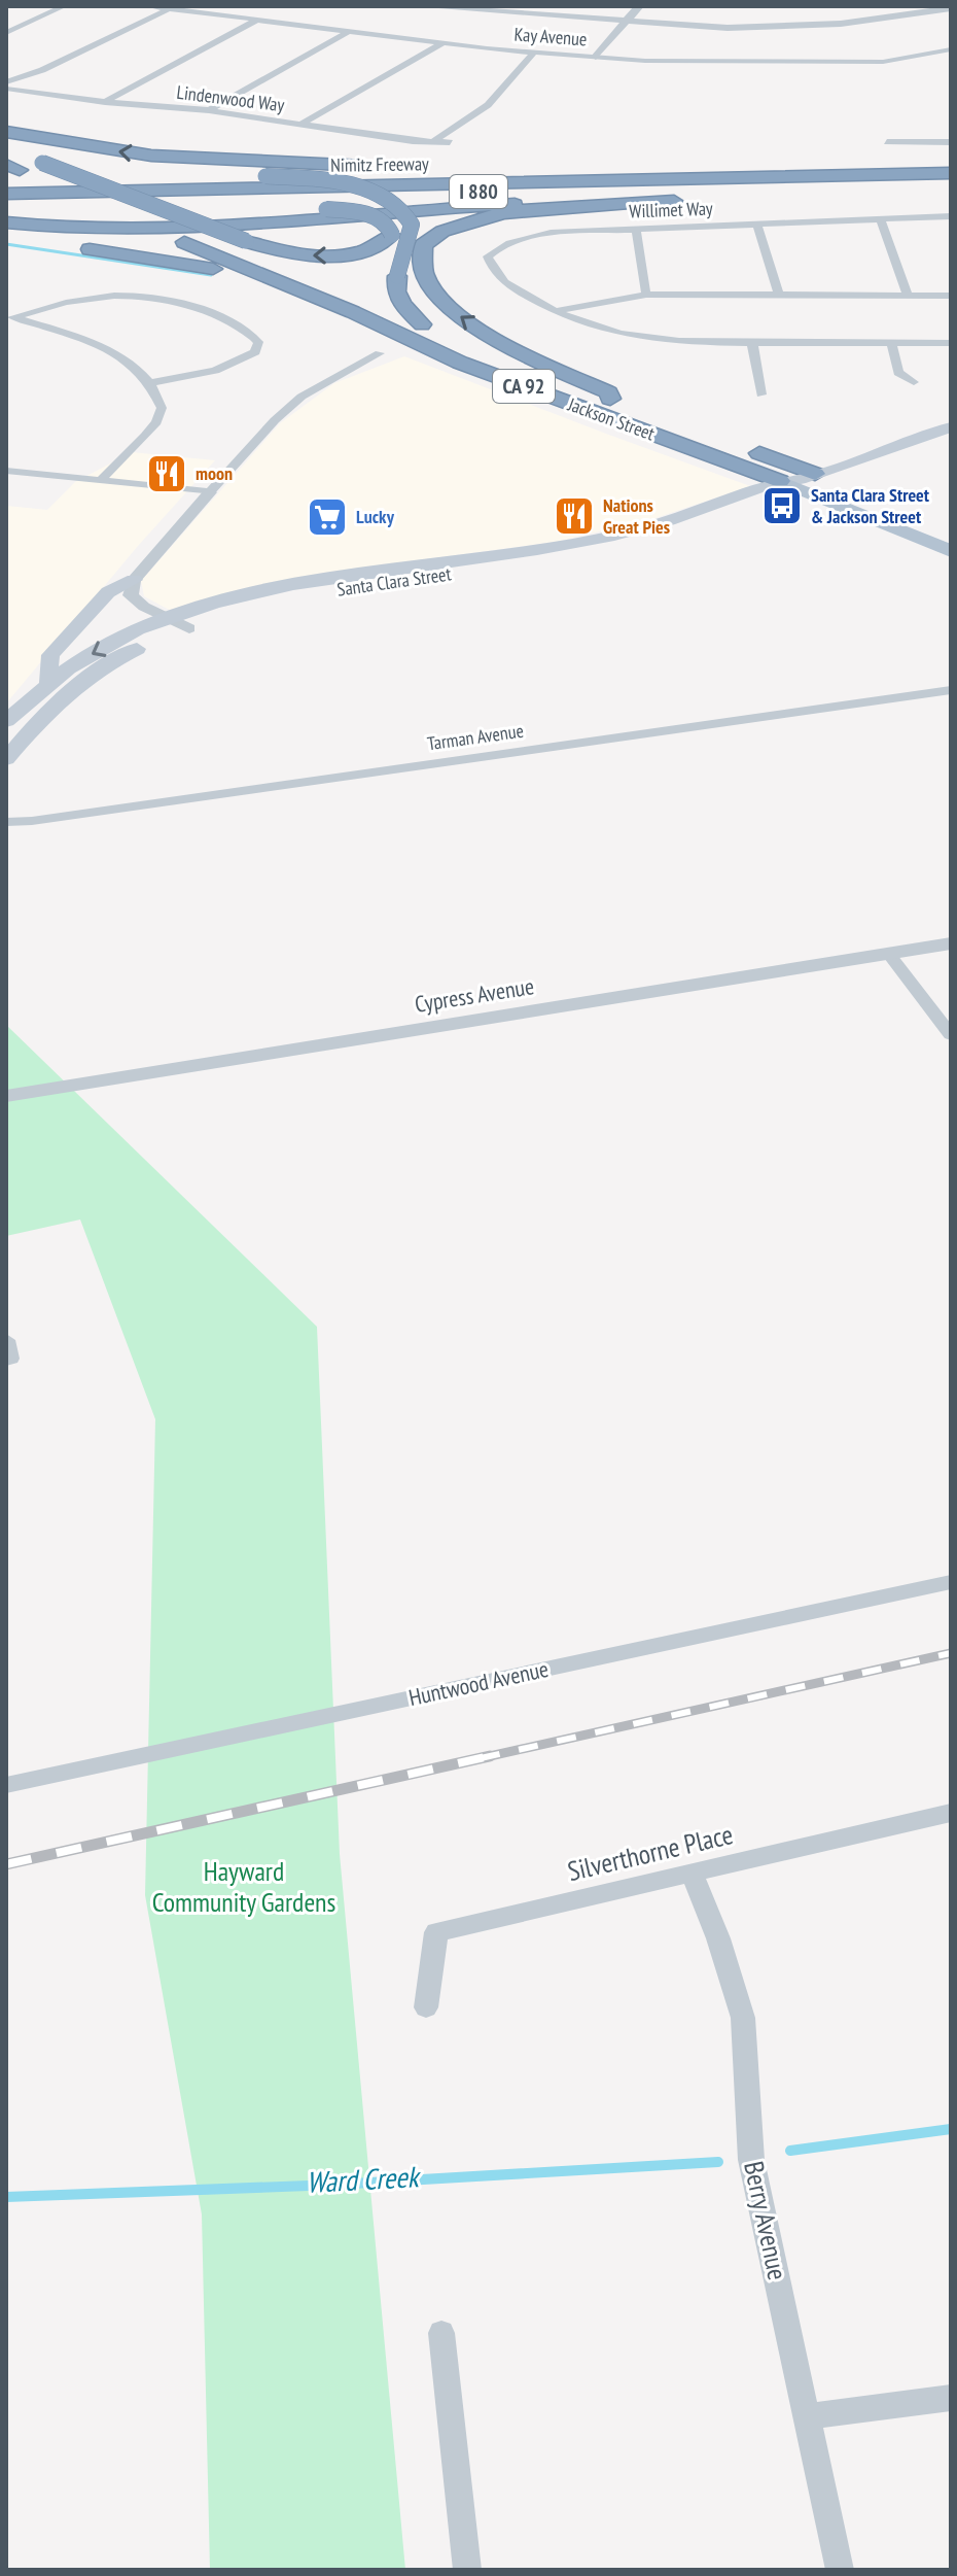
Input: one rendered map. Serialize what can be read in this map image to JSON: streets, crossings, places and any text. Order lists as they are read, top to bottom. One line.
{"streets":{"highway":["Nimitz Freeway","I 880","CA 92","Jackson Street"],"main road":["Santa Clara Street"],"street":["Kay Avenue","Lindenwood Way","Willimet Way","Tarman Avenue","Cypress Avenue","Huntwood Avenue","Silverthorne Place","Berry Avenue"]},"crossings":[["Nimitz Freeway","I 880"],["CA 92","Jackson Street"],["CA 92","Santa Clara Street"],["Jackson Street","Santa Clara Street"],["Silverthorne Place","Berry Avenue"]],"water":["Ward Creek"],"parks":["Hayward Community Gardens"],"places":{"restaurant":["moon","Nations Great Pies"],"bus stop":["Santa Clara Street & Jackson Street"],"supermarket":["Lucky"]}}
